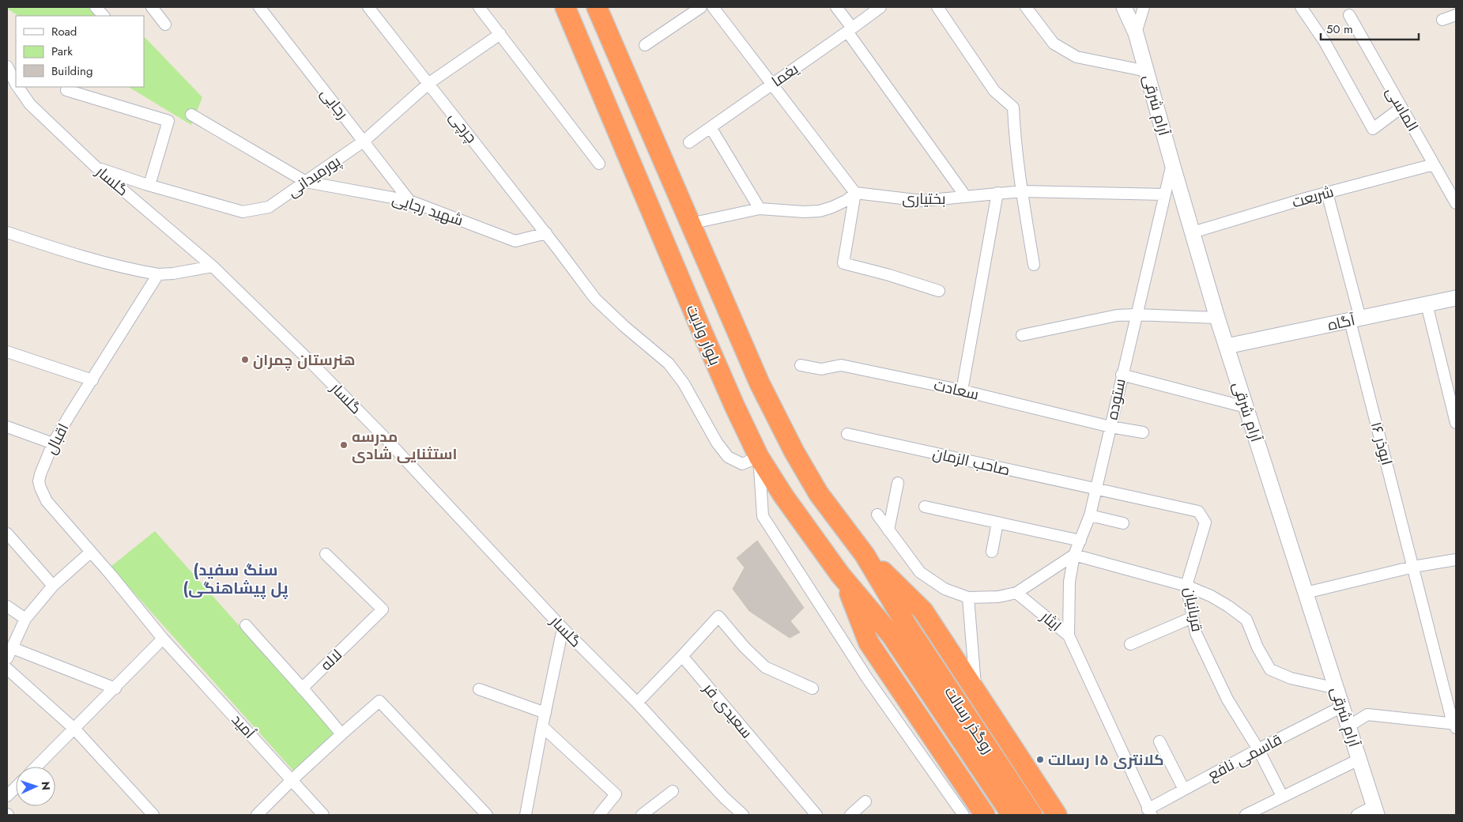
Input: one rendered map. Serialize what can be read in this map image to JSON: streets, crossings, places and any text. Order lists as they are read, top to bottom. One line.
{"streets":{"highway":["بلوار ولایت","روگذر رسالت"],"street":["یغما","رجایی","آرام شرقی","الماسی","چرچی","پورمیدانی","گلسار","شریعت","بختیاری","شهید رجایی","آگاه","سعادت","ستوده","اقبال","ابوذر ۱۶","صاحب الزمان","قربانیان","ایثار","لاله","سعیدی فر","اُمید","قاسمی نافع"]},"crossings":[["رجایی","پورمیدانی"],["رجایی","شهید رجایی"],["آرام شرقی","شریعت"],["آرام شرقی","آگاه"],["آرام شرقی","ستوده"],["آرام شرقی","قاسمی نافع"],["الماسی","شریعت"],["چرچی","پورمیدانی"],["چرچی","شهید رجایی"],["چرچی","بلوار ولایت"],["پورمیدانی","گلسار"],["پورمیدانی","شهید رجایی"],["شریعت","ابوذر ۱۶"],["بختیاری","ستوده"],["آگاه","ابوذر ۱۶"],["بلوار ولایت","روگذر رسالت"],["سعادت","ستوده"],["ستوده","صاحب الزمان"],["ستوده","قربانیان"],["ستوده","ایثار"],["اقبال","اُمید"],["صاحب الزمان","قربانیان"],["قربانیان","قاسمی نافع"],["ایثار","قاسمی نافع"]],"districts":["(سنگ سفید (پل پیشاهنگی"],"places":["هنرستان چمران","مدرسه استثنایی شادی","کلانتری ۱۵ رسالت"],"legend":["Road","Park","Building"],"scale_bar":"50 m","north":"right"}
